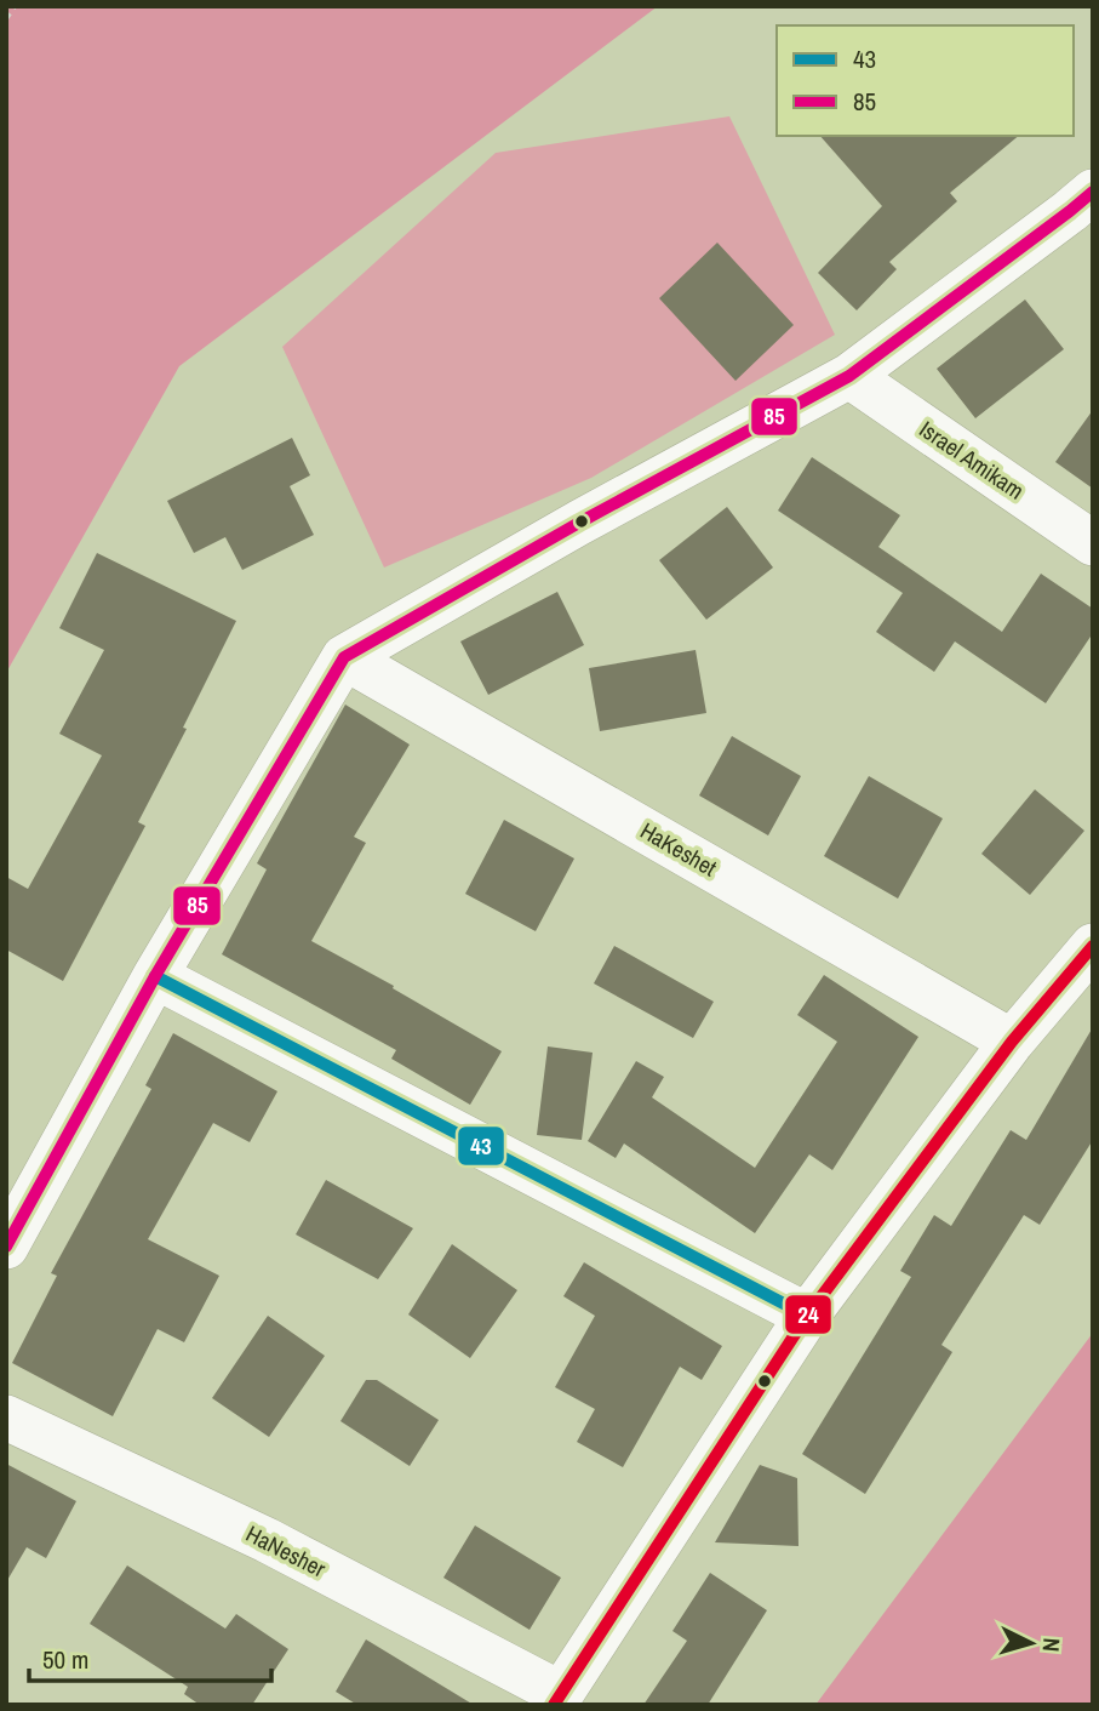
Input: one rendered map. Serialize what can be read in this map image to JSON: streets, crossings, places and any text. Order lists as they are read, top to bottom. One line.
{"streets":{"street":["Israel Amikam","HaKeshet","HaNesher"]},"lines":["transit line 85","transit line 24","transit line 43"],"legend":["43","85"],"scale_bar":"50 m","north":"right"}
